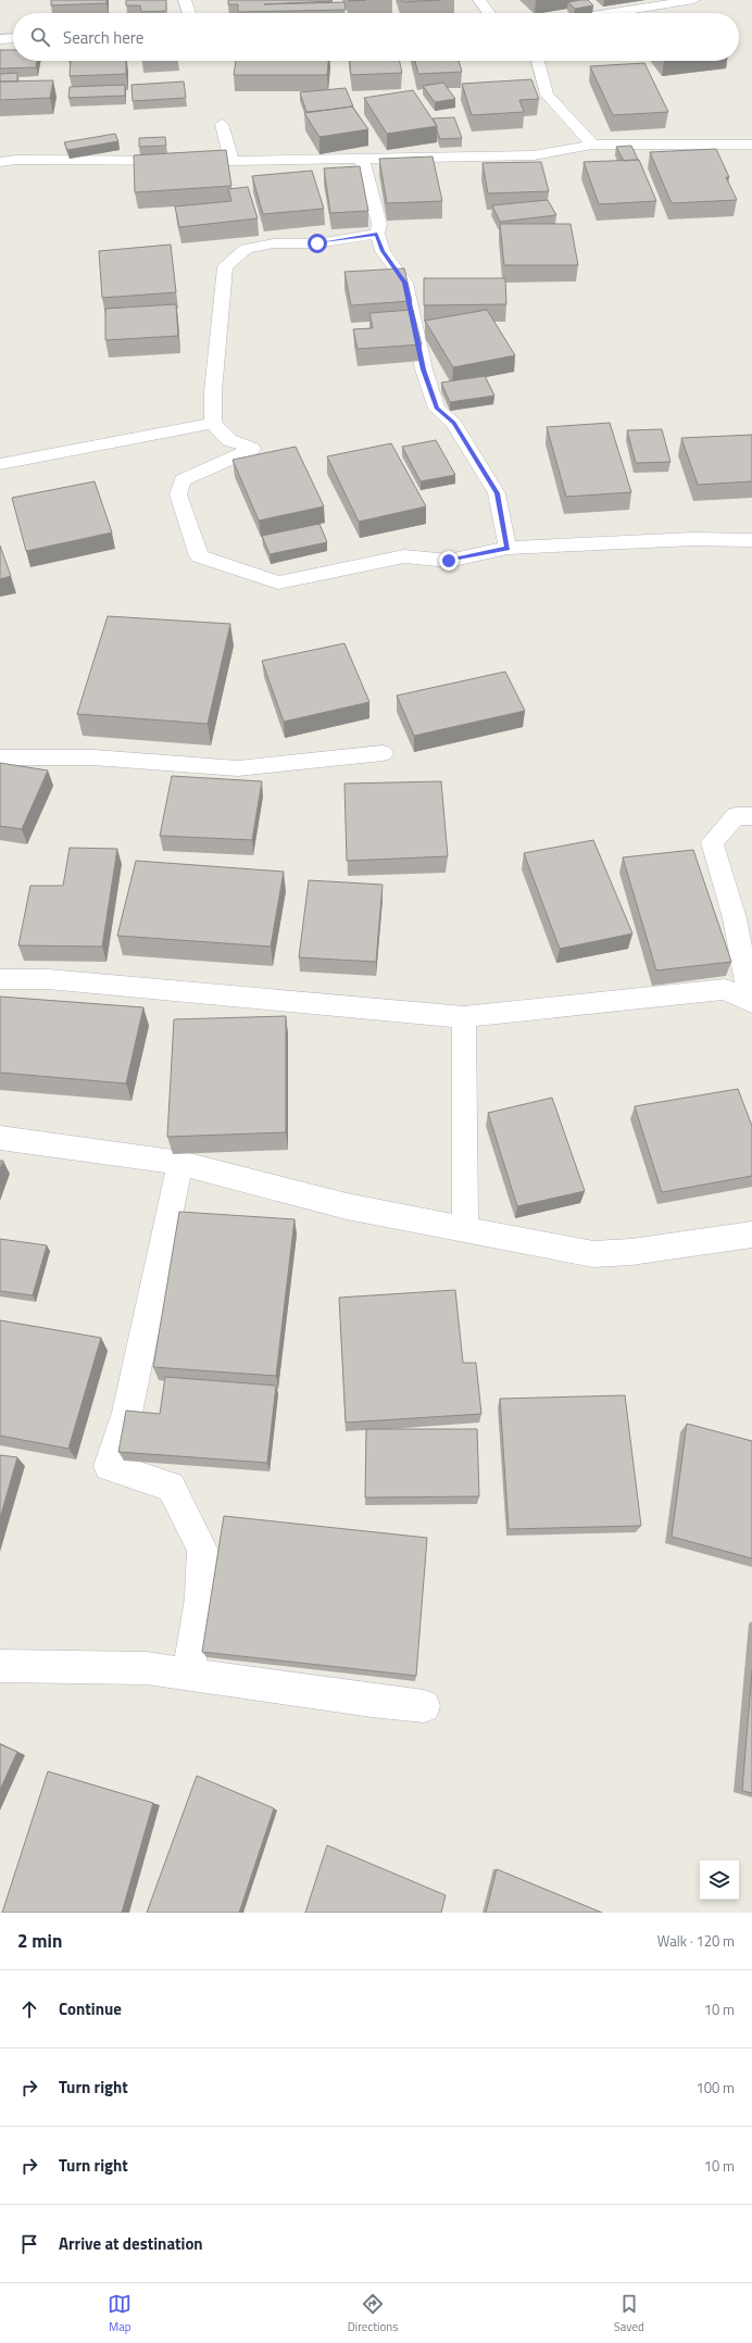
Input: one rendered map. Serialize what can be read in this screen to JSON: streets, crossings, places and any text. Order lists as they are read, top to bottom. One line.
{"page":{"search":"Search here","heading":["2 min","Walk · 120 m"],"list":[["Continue","10 m"],["Turn right","100 m"],["Turn right","10 m"],"Arrive at destination"],"nav":["Map","Directions","Saved"]}}
